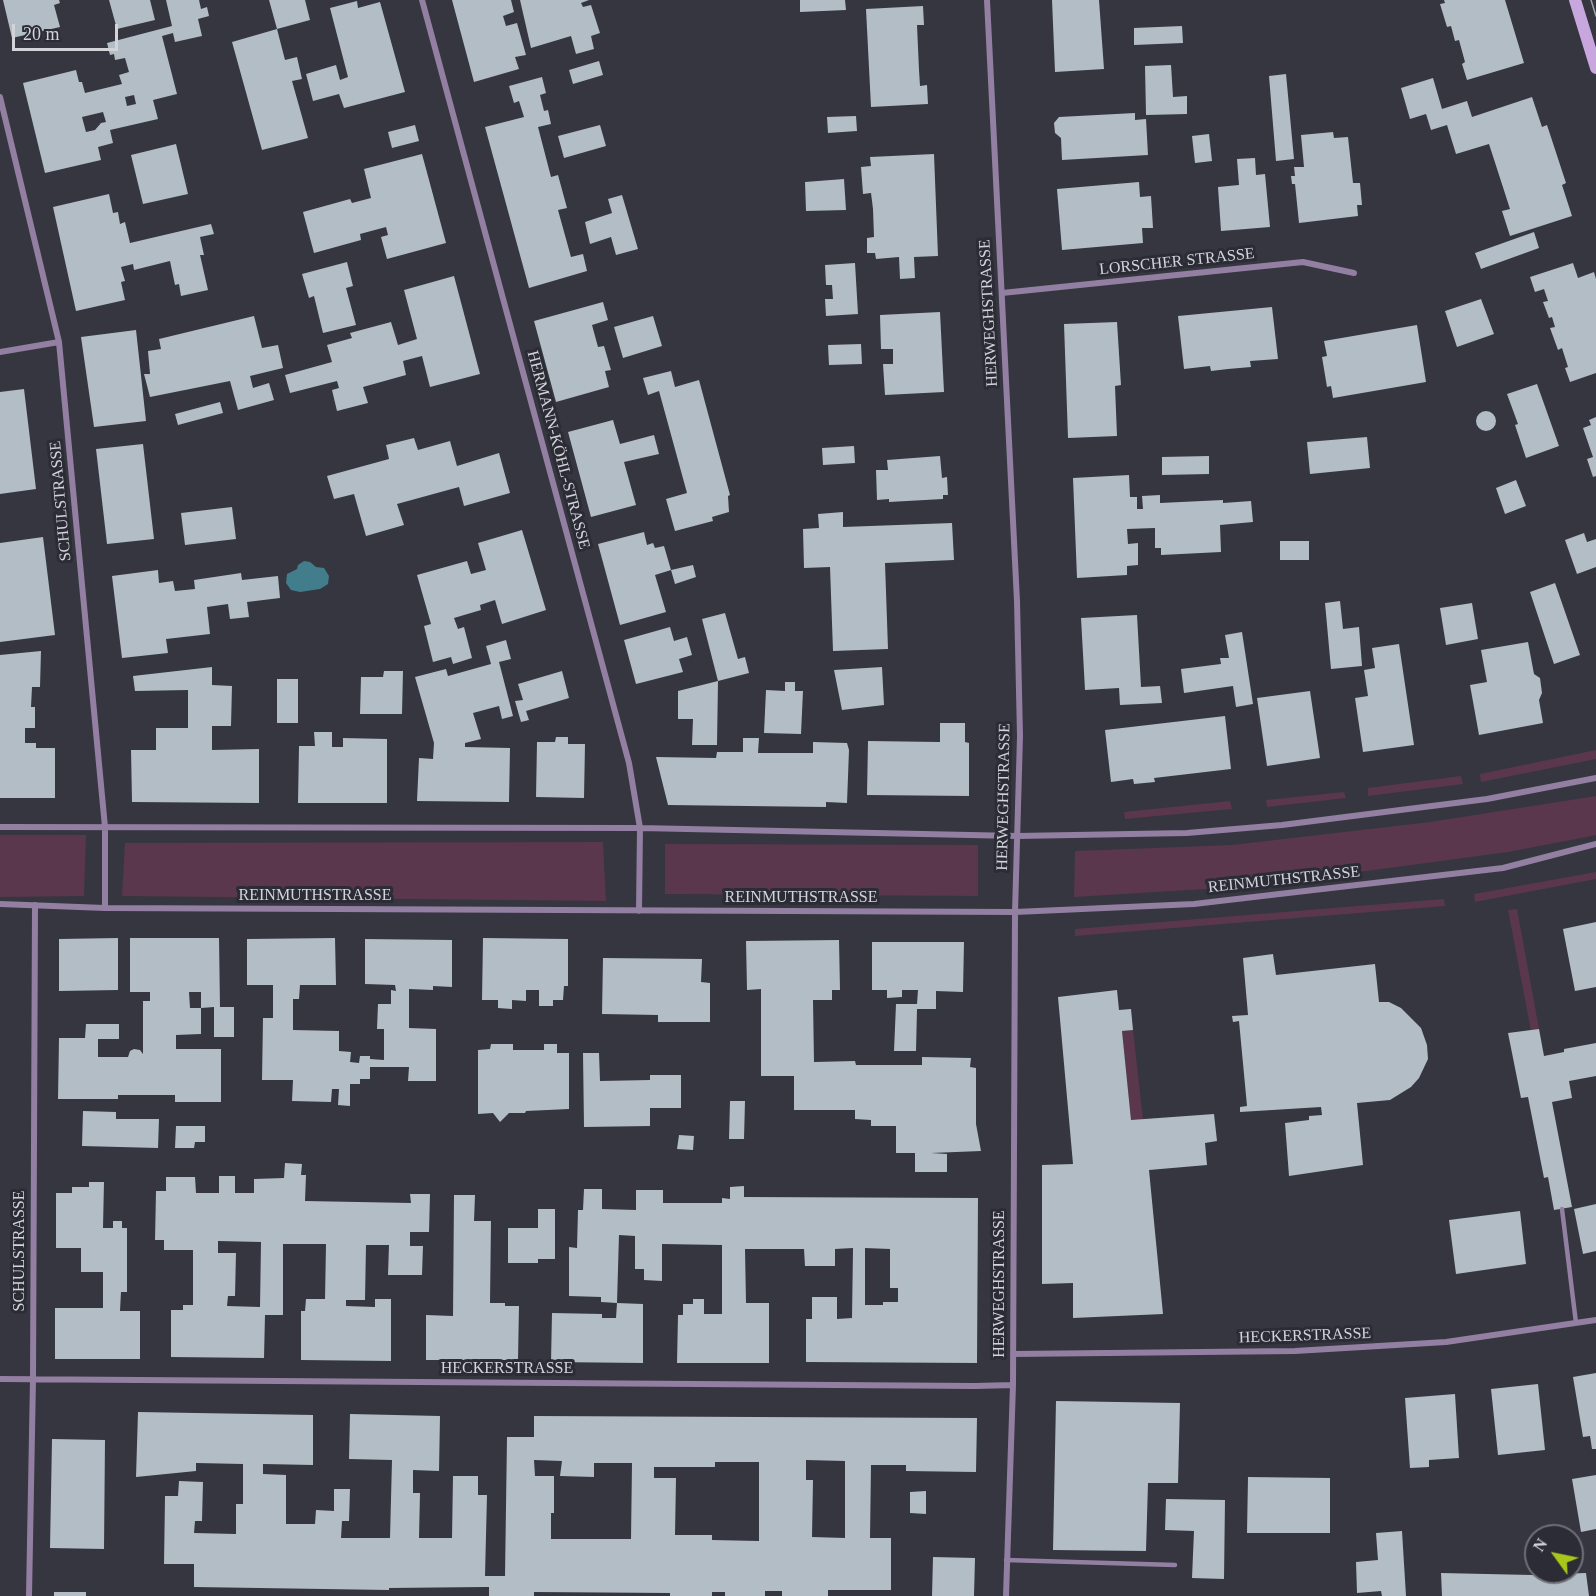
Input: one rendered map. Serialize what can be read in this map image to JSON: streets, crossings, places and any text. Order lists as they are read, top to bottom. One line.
{"streets":{"street":["LORSCHER STRASSE","HERWEGHSTRASSE","HERMANN-KÖHL-STRASSE","SCHULSTRASSE","REINMUTHSTRASSE","HECKERSTRASSE"]},"crossings":[["LORSCHER STRASSE","HERWEGHSTRASSE"],["HERWEGHSTRASSE","REINMUTHSTRASSE"],["HERWEGHSTRASSE","HECKERSTRASSE"],["HERMANN-KÖHL-STRASSE","REINMUTHSTRASSE"],["SCHULSTRASSE","REINMUTHSTRASSE"],["SCHULSTRASSE","HECKERSTRASSE"]],"scale_bar":"20 m","north":"top left"}
